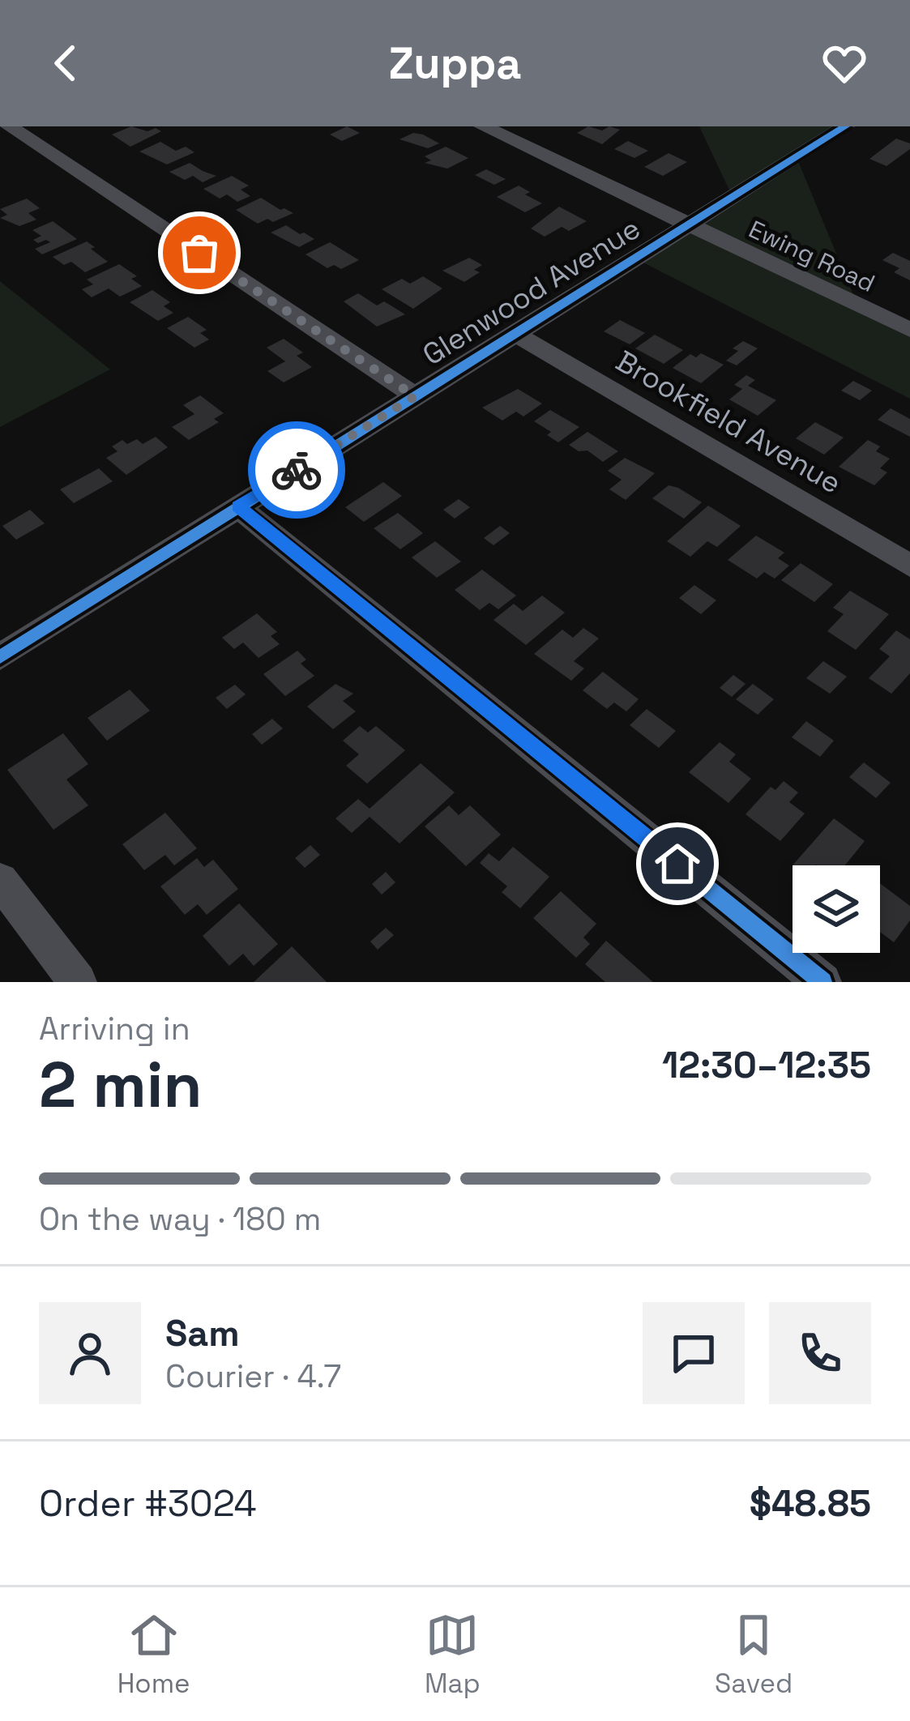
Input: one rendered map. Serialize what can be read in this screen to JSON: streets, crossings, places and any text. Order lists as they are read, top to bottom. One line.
{"streets":{"street":["Ewing Road","Glenwood Avenue","Brookfield Avenue"]},"crossings":[["Ewing Road","Glenwood Avenue"],["Glenwood Avenue","Brookfield Avenue"]],"page":{"header":"Zuppa","heading":["2 min","Arriving in","12:30–12:35"],"panel":["Sam","Courier · 4.7","Order #3024","$48.85"],"bar":"On the way · 180 m","tabs":["Home","Map","Saved"]}}
